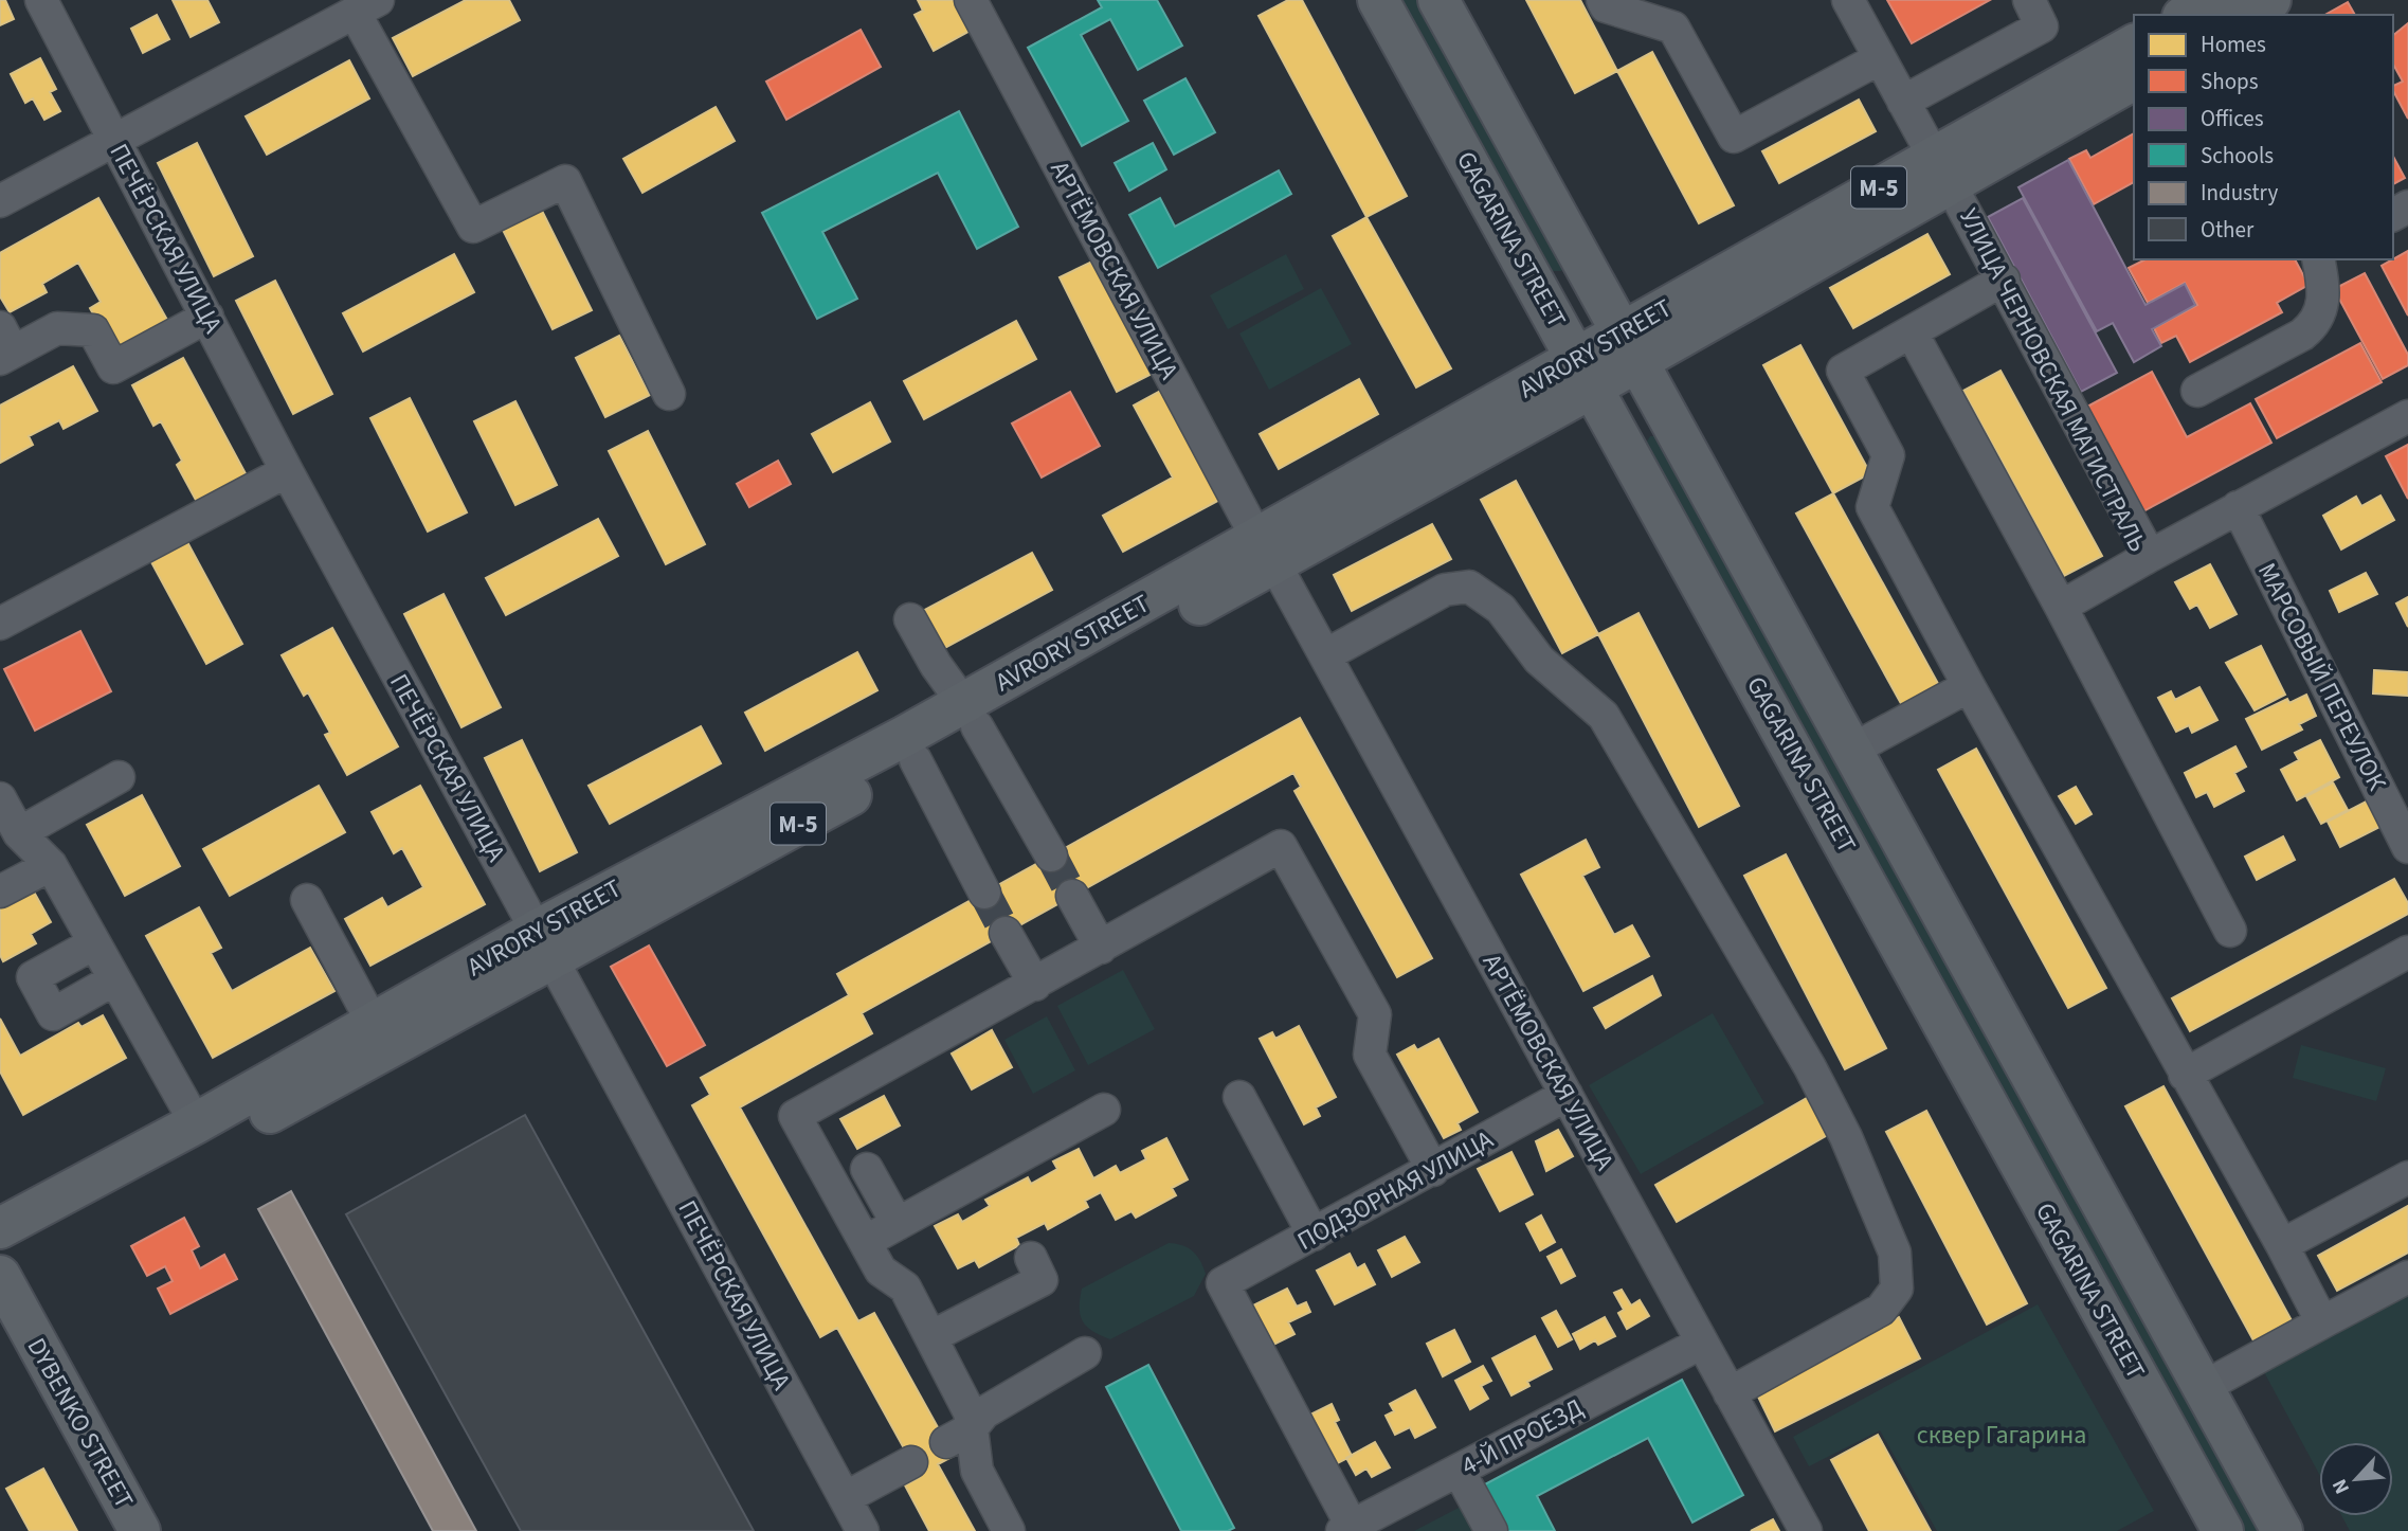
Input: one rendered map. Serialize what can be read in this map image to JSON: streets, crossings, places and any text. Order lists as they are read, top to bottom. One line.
{"streets":{"main road":["М-5","GAGARINA STREET","AVRORY STREET","DYBENKO STREET"],"street":["ПЕЧЁРСКАЯ УЛИЦА","АРТЁМОВСКАЯ УЛИЦА","УЛИЦА ЧЕРНОВСКАЯ МАГИСТРАЛЬ","МАРСОВЫЙ ПЕРЕУЛОК","ПОДЗОРНАЯ УЛИЦА","4-Й ПРОЕЗД"]},"crossings":[["ПЕЧЁРСКАЯ УЛИЦА","AVRORY STREET"],["GAGARINA STREET","AVRORY STREET"],["АРТЁМОВСКАЯ УЛИЦА","AVRORY STREET"],["АРТЁМОВСКАЯ УЛИЦА","ПОДЗОРНАЯ УЛИЦА"],["АРТЁМОВСКАЯ УЛИЦА","4-Й ПРОЕЗД"],["AVRORY STREET","УЛИЦА ЧЕРНОВСКАЯ МАГИСТРАЛЬ"],["ПОДЗОРНАЯ УЛИЦА","4-Й ПРОЕЗД"]],"parks":["сквер Гагарина"],"legend":["Homes","Shops","Offices","Schools","Industry","Other"],"north":"bottom left"}
